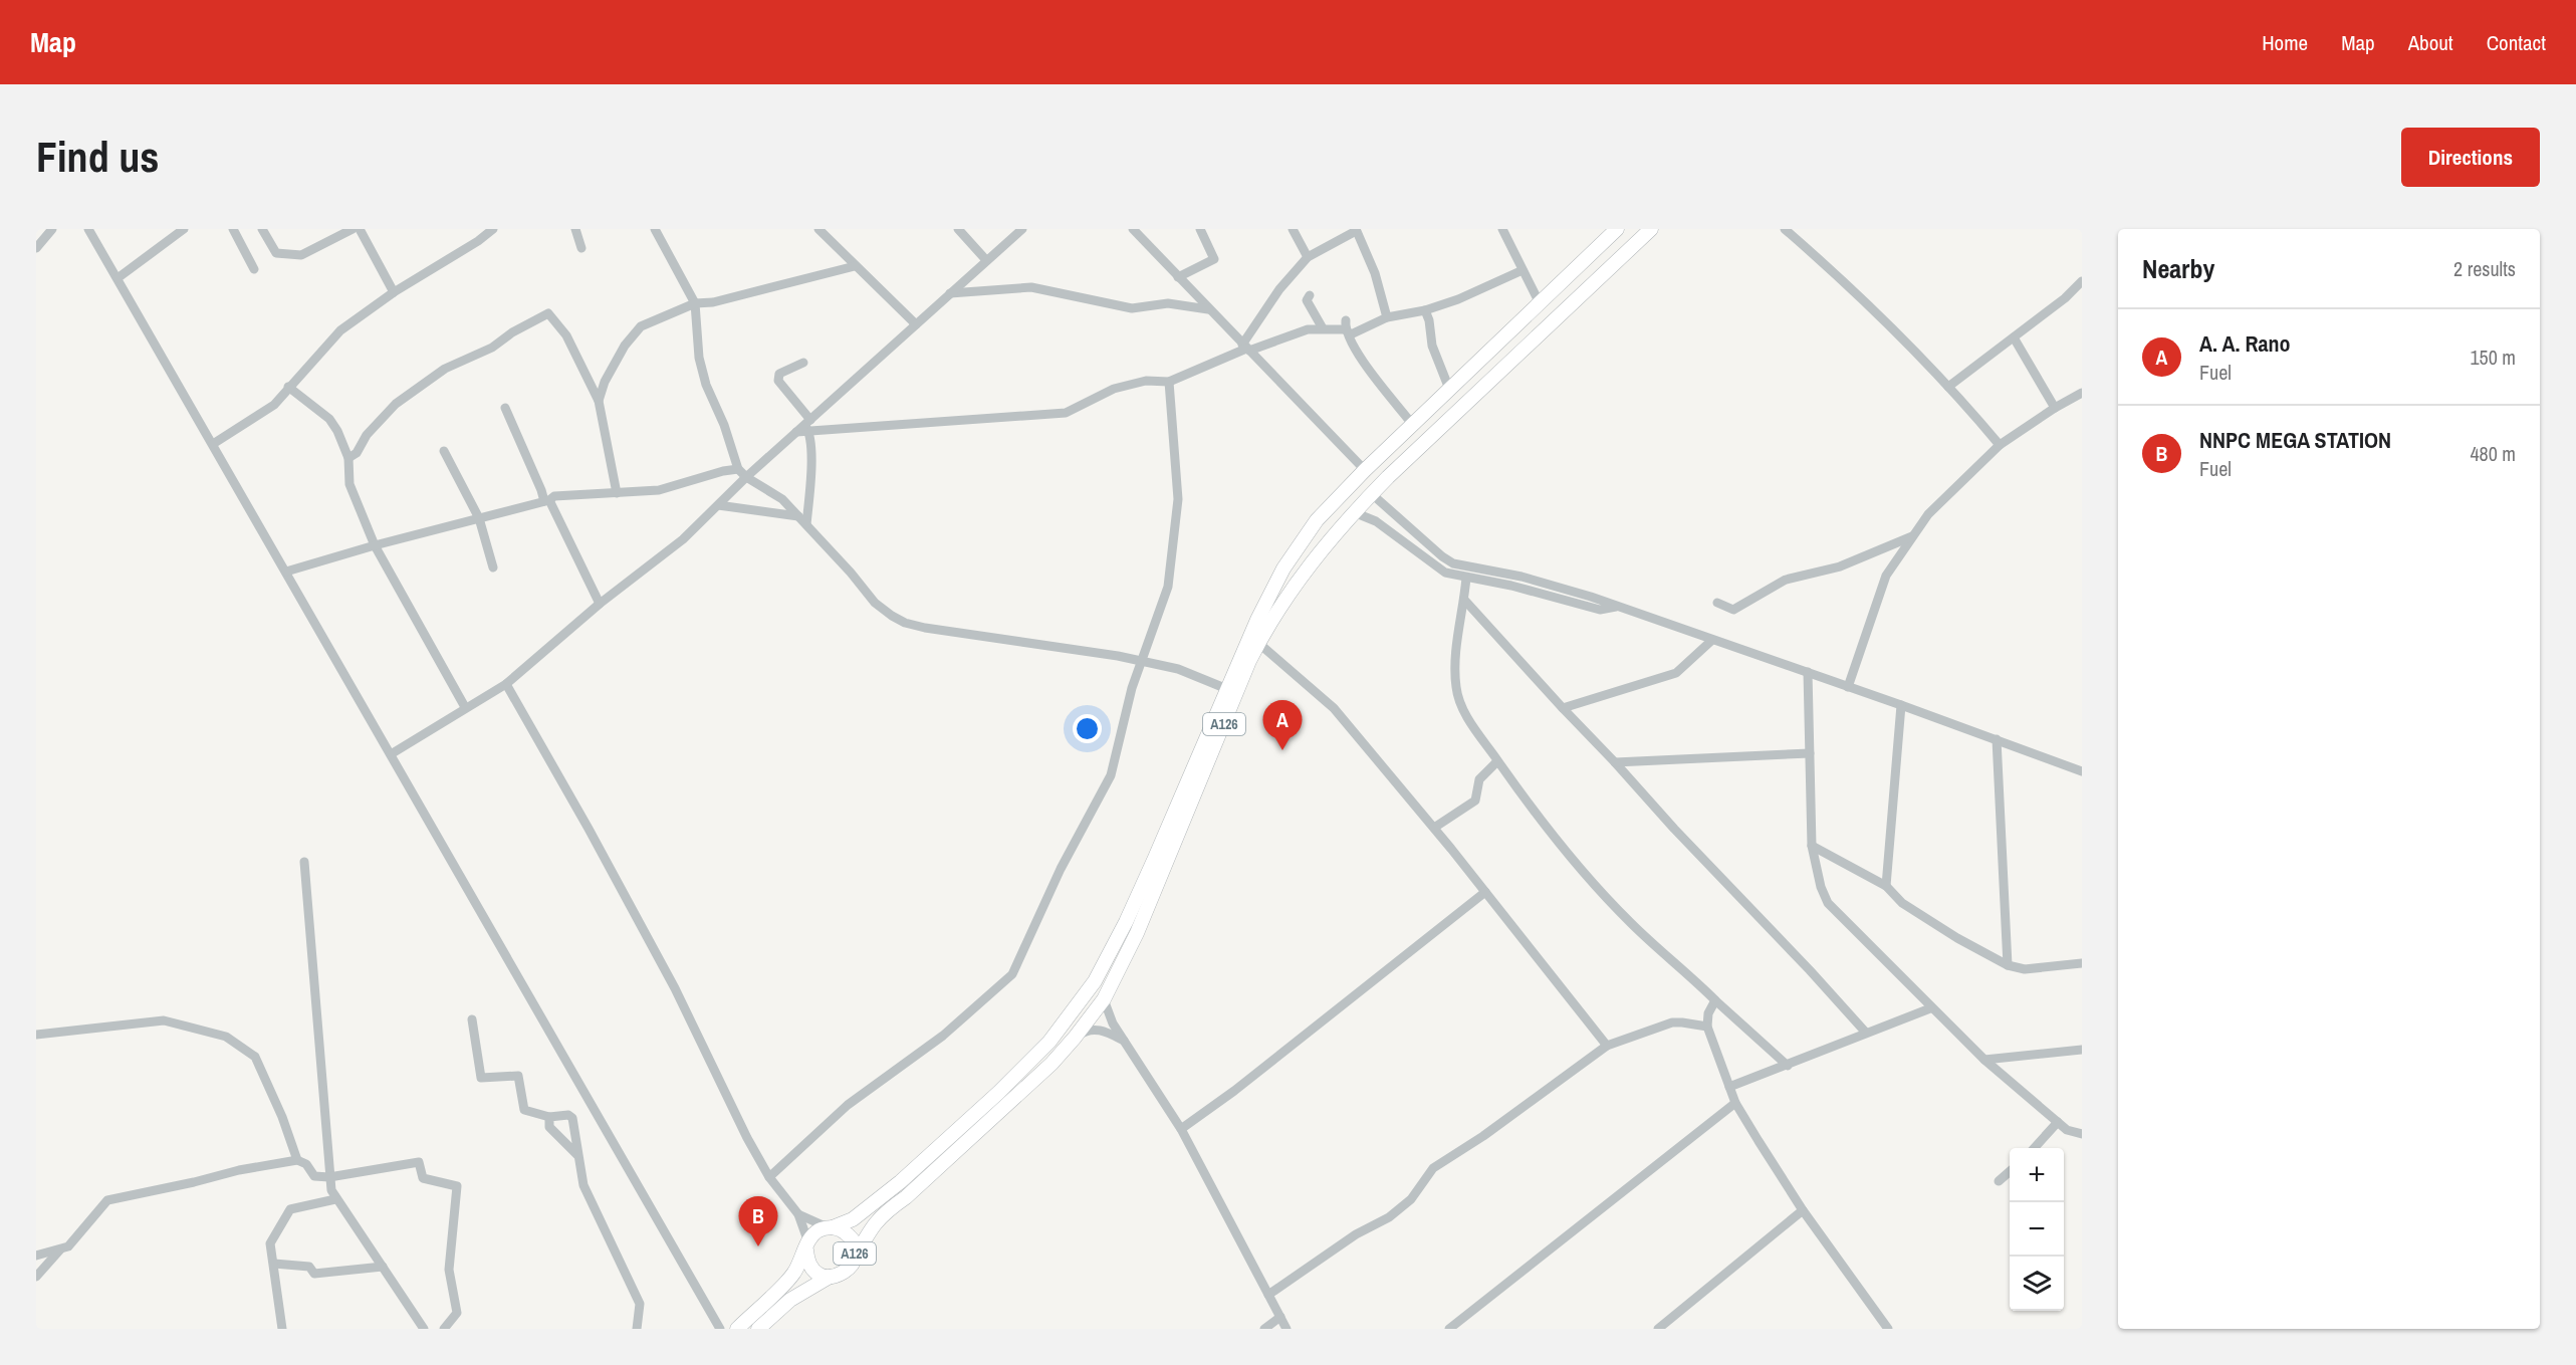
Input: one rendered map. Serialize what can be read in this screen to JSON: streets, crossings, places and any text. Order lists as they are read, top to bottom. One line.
{"streets":{"highway":["A126"]},"page":{"header":"Map","nav":["Home","Map","About","Contact"],"buttons":"Directions","title":"Find us","heading":["Nearby","2 results"],"list":[{"mark":"A","name":"A. A. Rano","note":"Fuel","value":"150 m"},{"mark":"B","name":"NNPC MEGA STATION","note":"Fuel","value":"480 m"}],"pins":["A","B"],"map_buttons":["+","−"]}}
